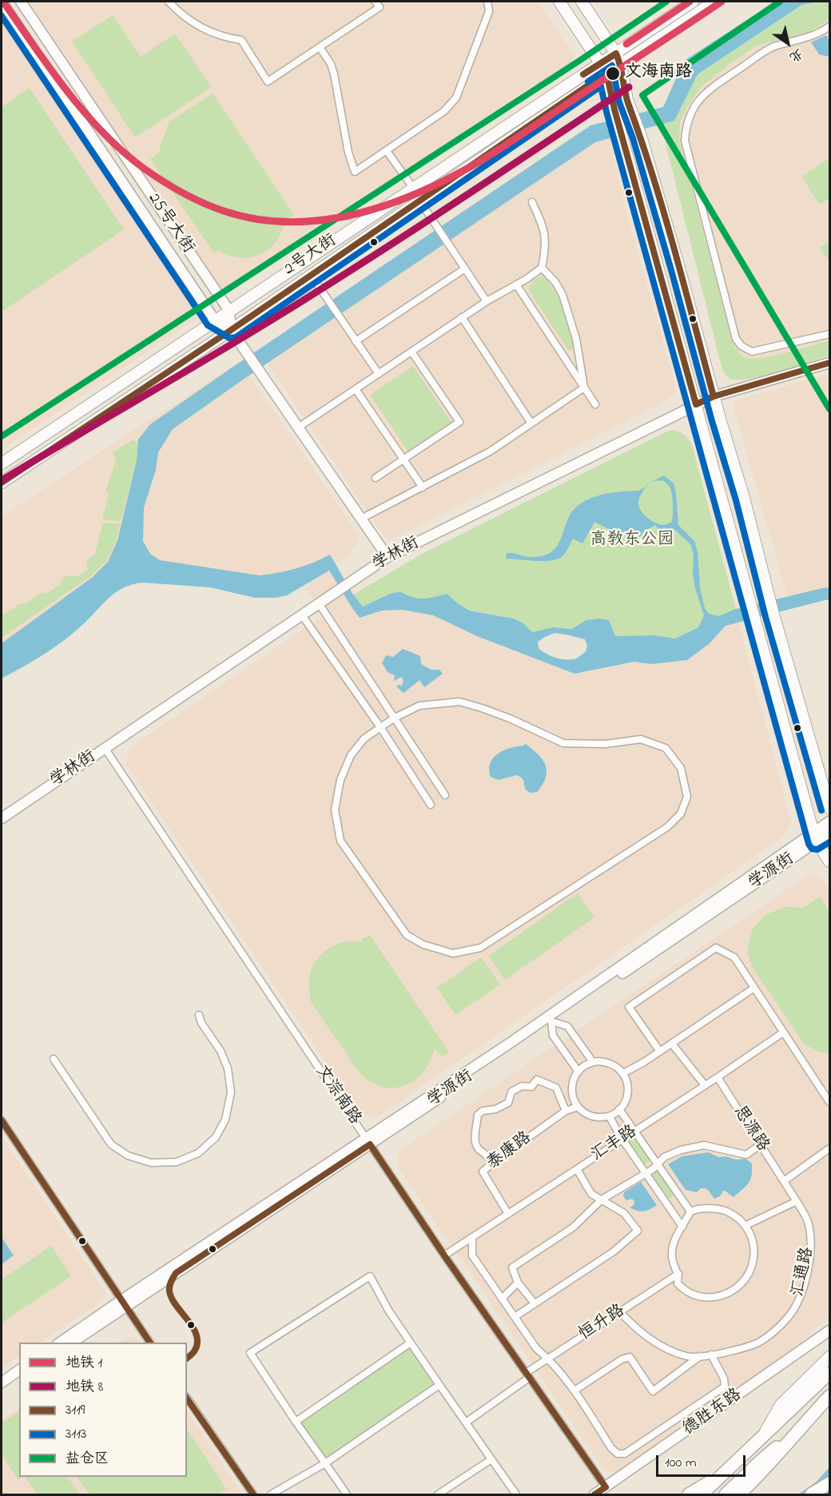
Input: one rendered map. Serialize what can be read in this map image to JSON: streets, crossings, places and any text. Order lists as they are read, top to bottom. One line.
{"streets":{"main road":["25号大街","2号大街","学林街","学源街","德胜东路"],"street":["文淙南路","思源路","汇丰路","泰康路","汇通路","恒升路"]},"crossings":[["25号大街","2号大街"],["25号大街","学林街"],["学林街","文淙南路"],["学源街","文淙南路"],["文淙南路","汇丰路"],["文淙南路","恒升路"],["文淙南路","德胜东路"],["思源路","汇丰路"],["思源路","汇通路"],["汇丰路","泰康路"],["汇通路","恒升路"]],"parks":["高教东公园"],"places":["文海南路"],"lines":["metro line 1","transit line 盐仓区","transit line 3113","transit line 3119","metro line 8"],"legend":["地铁 1","地铁 8","3119","3113","盐仓区"],"scale_bar":"100 m","north":"bottom right"}
